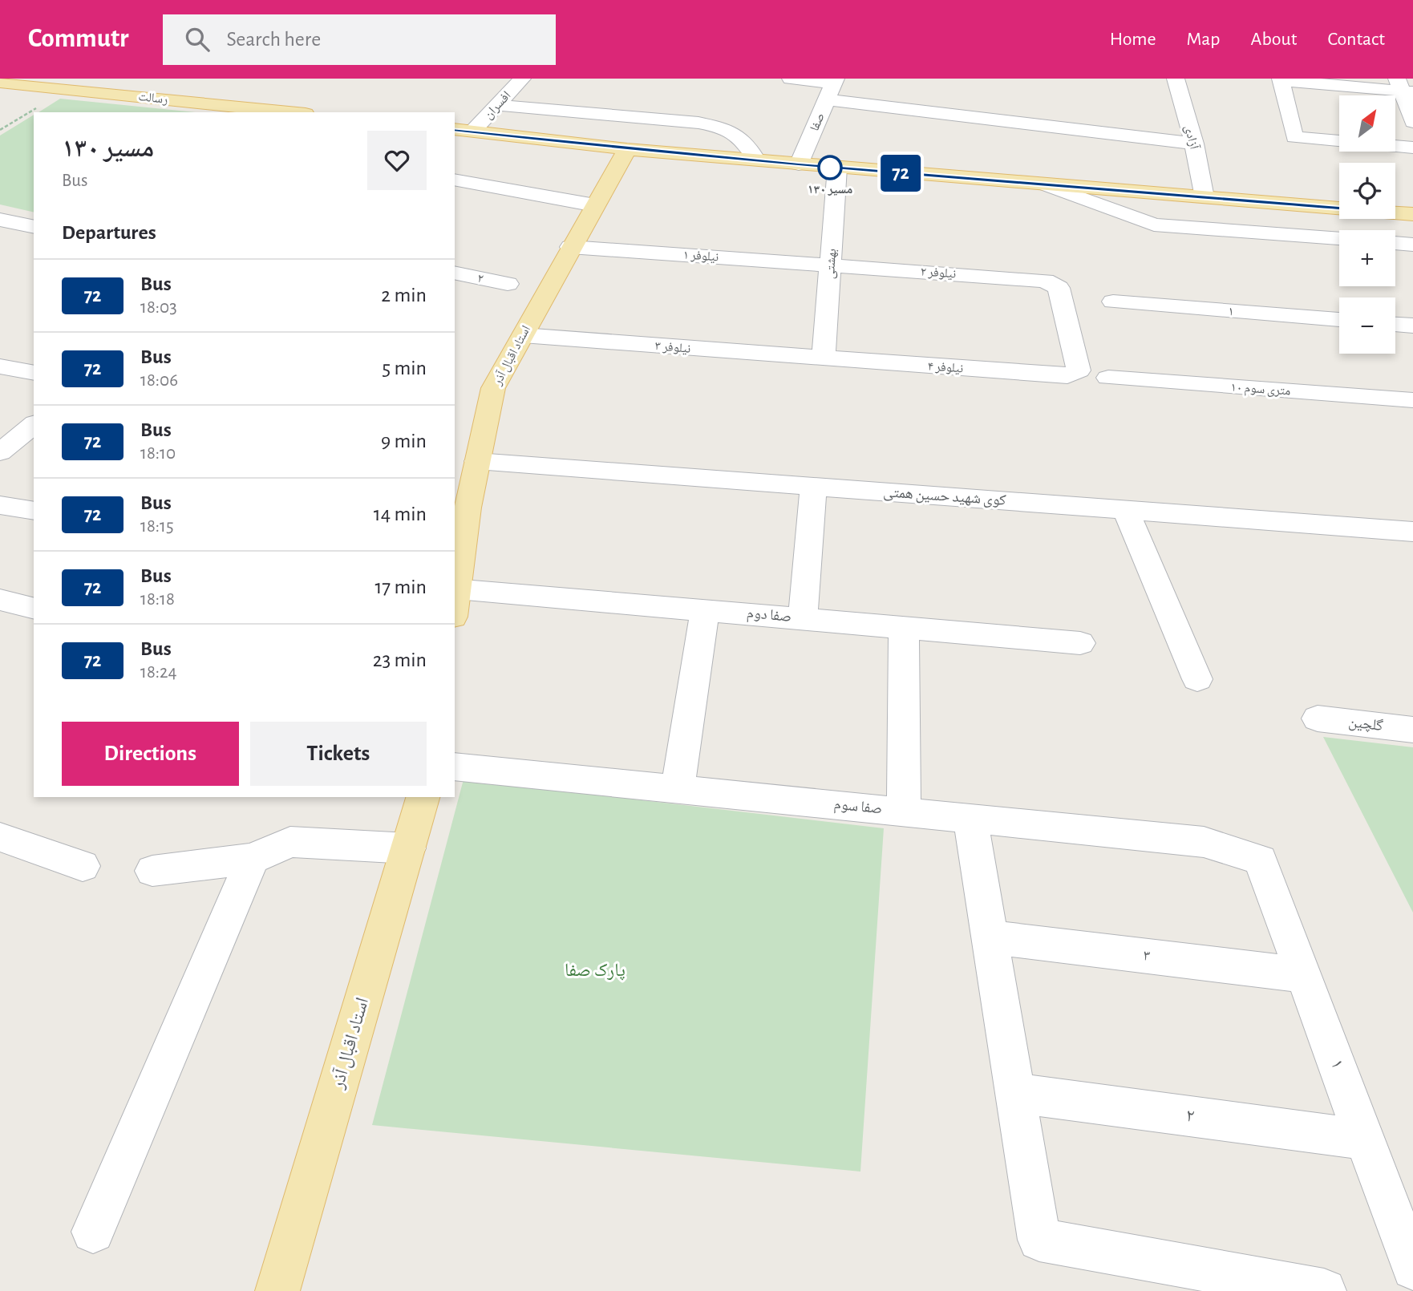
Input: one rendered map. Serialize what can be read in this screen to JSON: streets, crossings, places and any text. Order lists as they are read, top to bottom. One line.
{"streets":{"main road":["رسالت","استاد اقبال آذر"],"street":["افسران","صفا","آزادی","نیلوفر ۱","بهشتی","نیلوفر ۲","۲","۱","نیلوفر ۳","نیلوفر ۴","۱۰ متری سوم","کوی شهید حسین همتی","صفا دوم","گلچین","صفا سوم","۳"]},"crossings":[["نیلوفر ۱","بهشتی"],["نیلوفر ۱","نیلوفر ۲"],["نیلوفر ۱","استاد اقبال آذر"],["بهشتی","نیلوفر ۲"],["بهشتی","نیلوفر ۳"],["بهشتی","نیلوفر ۴"],["نیلوفر ۲","نیلوفر ۴"],["۲","۱"],["۱","صفا سوم"],["۱","۳"],["نیلوفر ۳","استاد اقبال آذر"],["نیلوفر ۳","نیلوفر ۴"],["استاد اقبال آذر","کوی شهید حسین همتی"],["استاد اقبال آذر","صفا دوم"]],"parks":["پارک صفا"],"places":["مسیر ۱۳۰"],"lines":["bus line 72"],"north":"top right","page":{"header":"Commutr","search":"Search here","nav":["Home","Map","About","Contact"],"on_map":"72","map_buttons":["+","−"],"heading":[["مسیر ۱۳۰","Bus"],"Departures"],"list":[{"mark":"72","name":"Bus","note":"18:03","value":"2 min"},{"mark":"72","name":"Bus","note":"18:06","value":"5 min"},{"mark":"72","name":"Bus","note":"18:10","value":"9 min"},{"mark":"72","name":"Bus","note":"18:15","value":"14 min"},{"mark":"72","name":"Bus","note":"18:18","value":"17 min"},{"mark":"72","name":"Bus","note":"18:24","value":"23 min"}],"buttons":["Directions","Tickets"]}}
